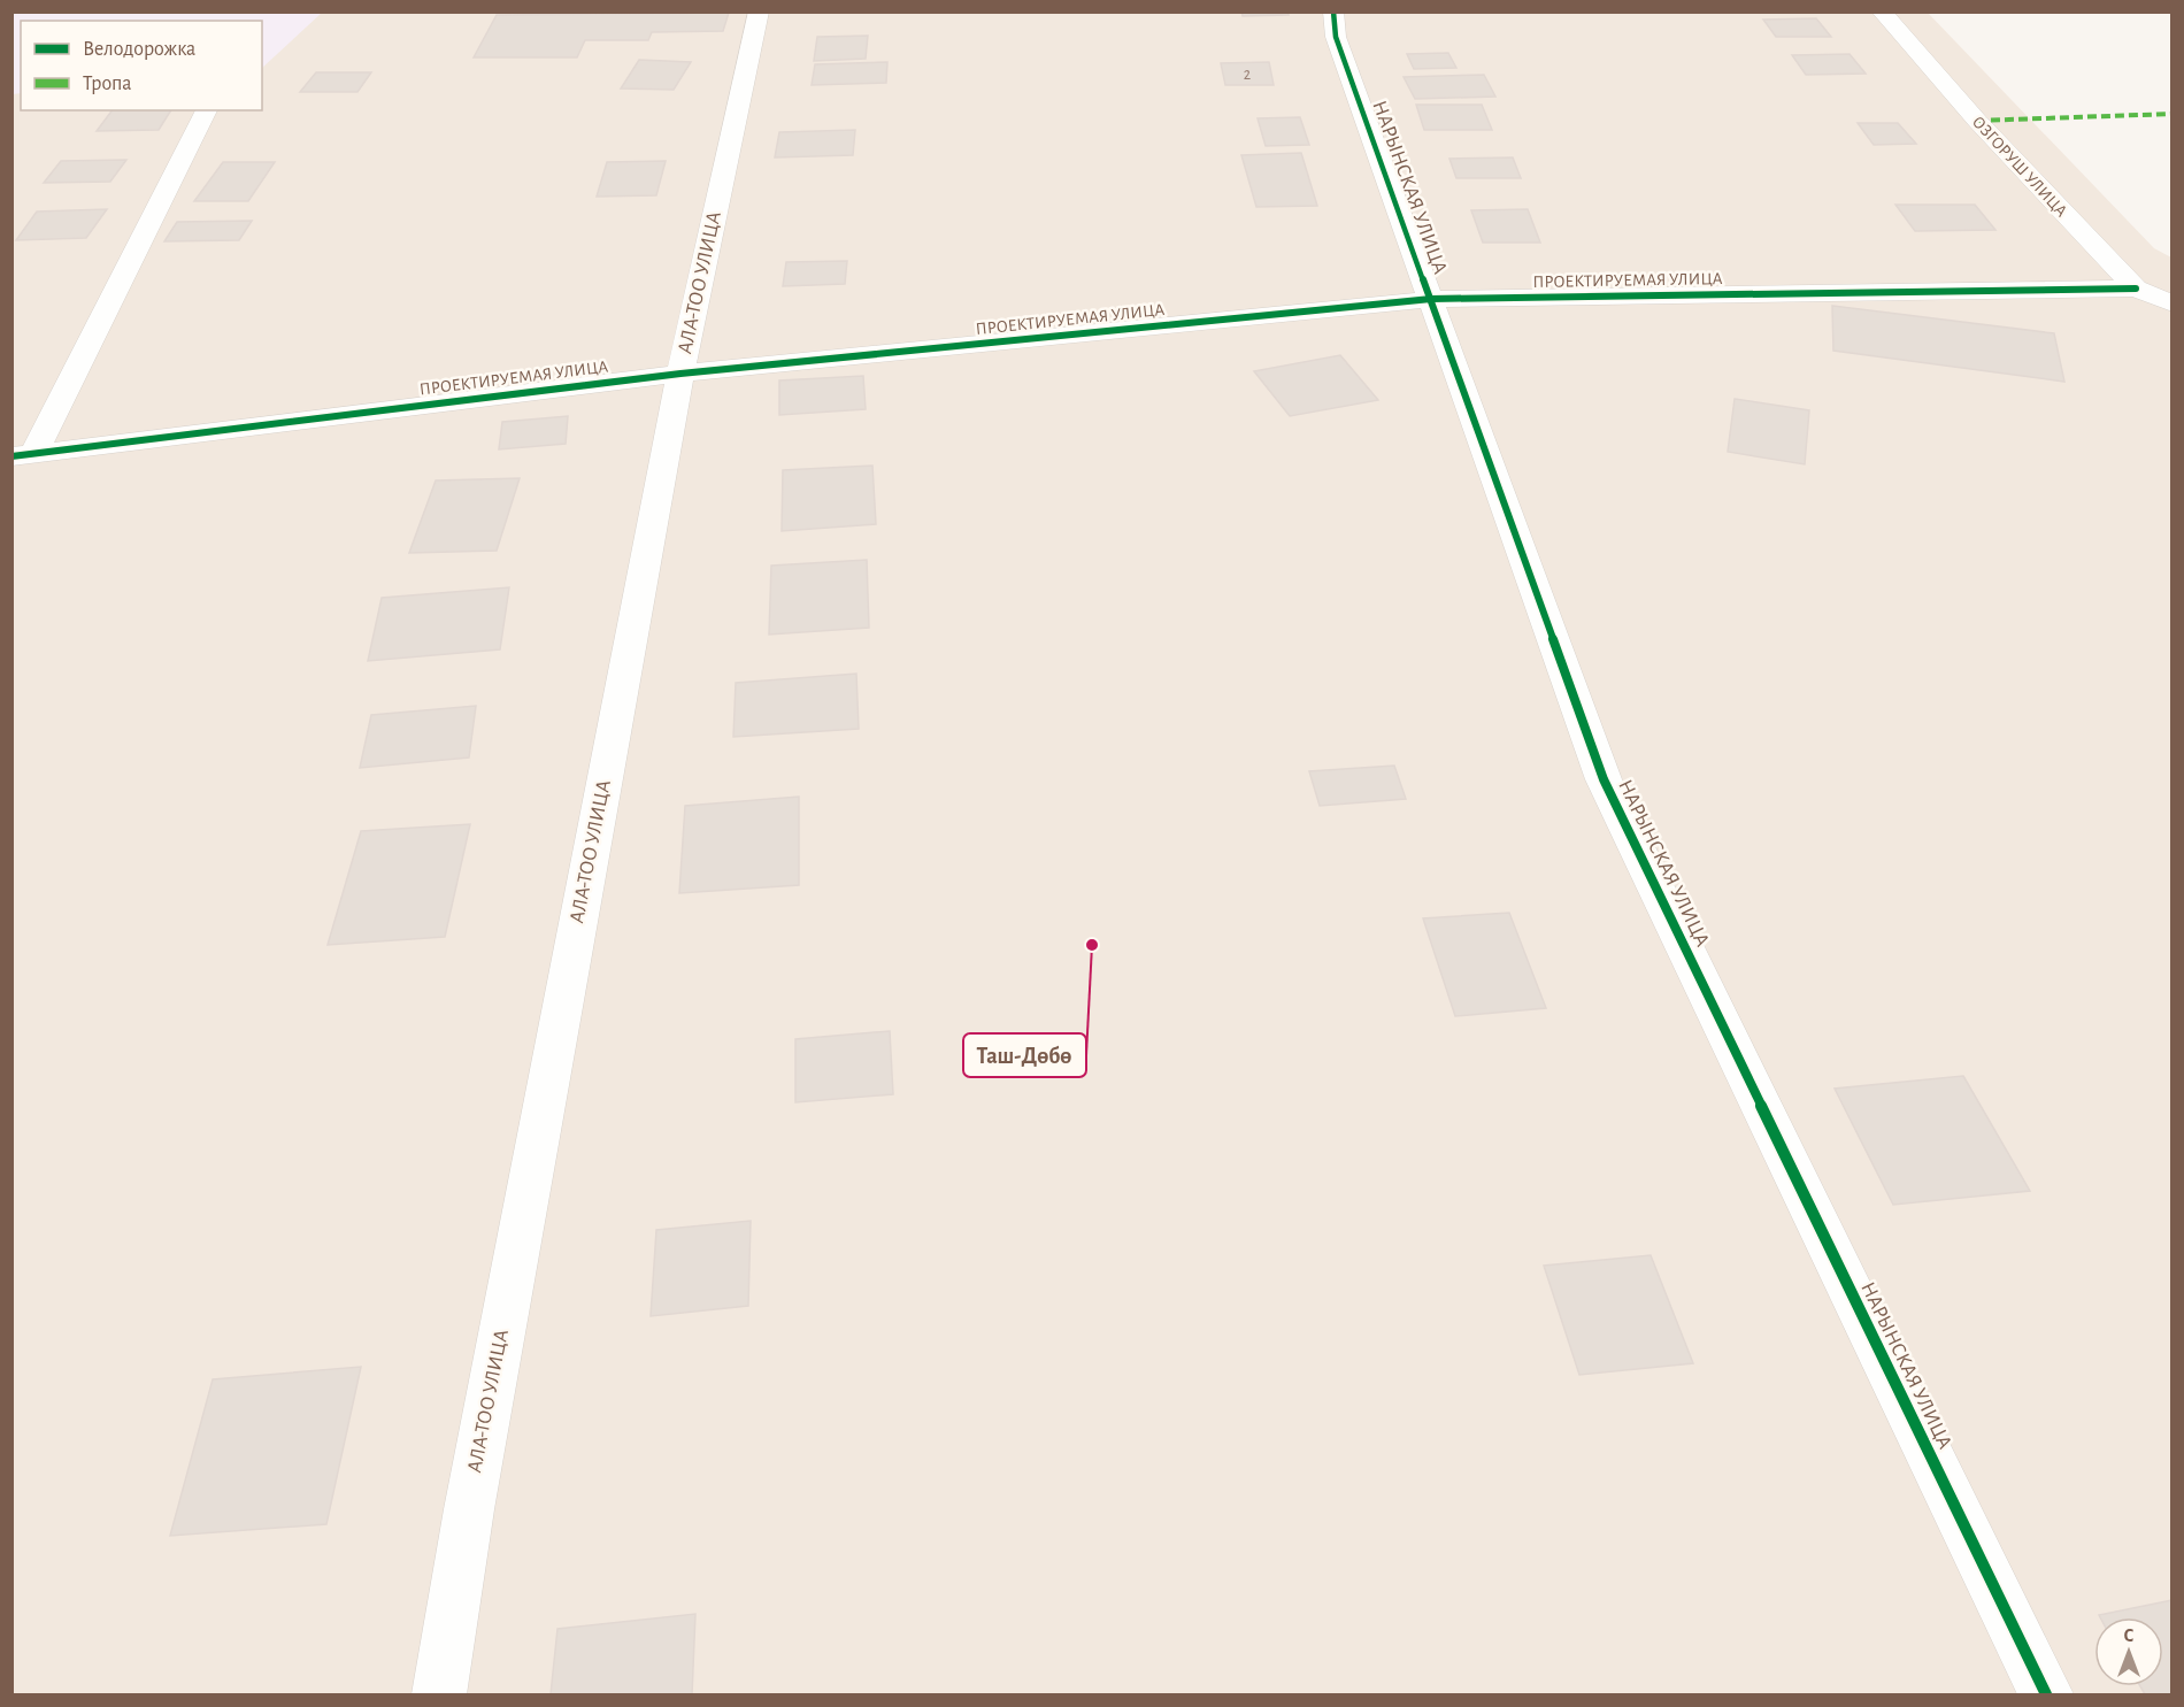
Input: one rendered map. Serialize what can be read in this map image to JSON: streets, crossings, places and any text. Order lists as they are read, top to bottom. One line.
{"streets":{"street":["ОЗГОРУШ УЛИЦА","НАРЫНСКАЯ УЛИЦА","ПРОЕКТИРУЕМАЯ УЛИЦА","АЛА-ТОО УЛИЦА"]},"crossings":[["ОЗГОРУШ УЛИЦА","ПРОЕКТИРУЕМАЯ УЛИЦА"],["НАРЫНСКАЯ УЛИЦА","ПРОЕКТИРУЕМАЯ УЛИЦА"],["ПРОЕКТИРУЕМАЯ УЛИЦА","АЛА-ТОО УЛИЦА"]],"places":["Таш-Дөбө"],"house_numbers":["2"],"legend":["Велодорожка","Тропа"],"north":"top"}
